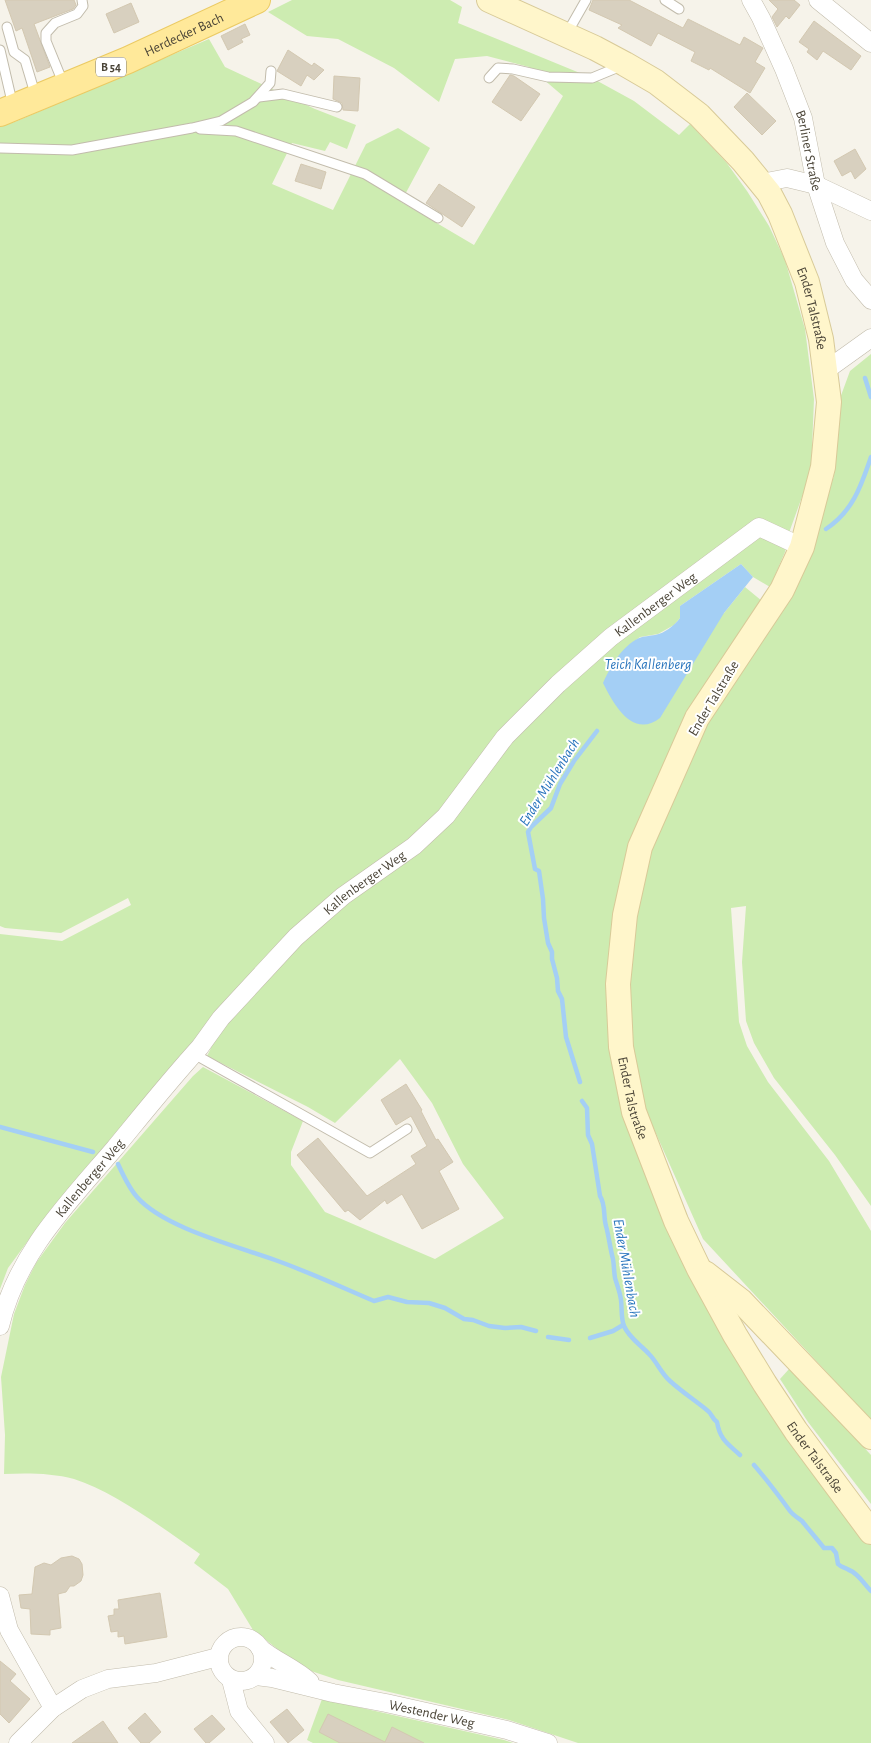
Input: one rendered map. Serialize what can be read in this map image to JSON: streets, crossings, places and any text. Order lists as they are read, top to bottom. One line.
{"streets":{"main road":["Herdecker Bach","B 54","Ender Talstraße"],"street":["Berliner Straße","Kallenberger Weg","Westender Weg"]},"crossings":[["Ender Talstraße","Kallenberger Weg"]],"water":["Teich Kallenberg","Ender Mühlenbach"]}
